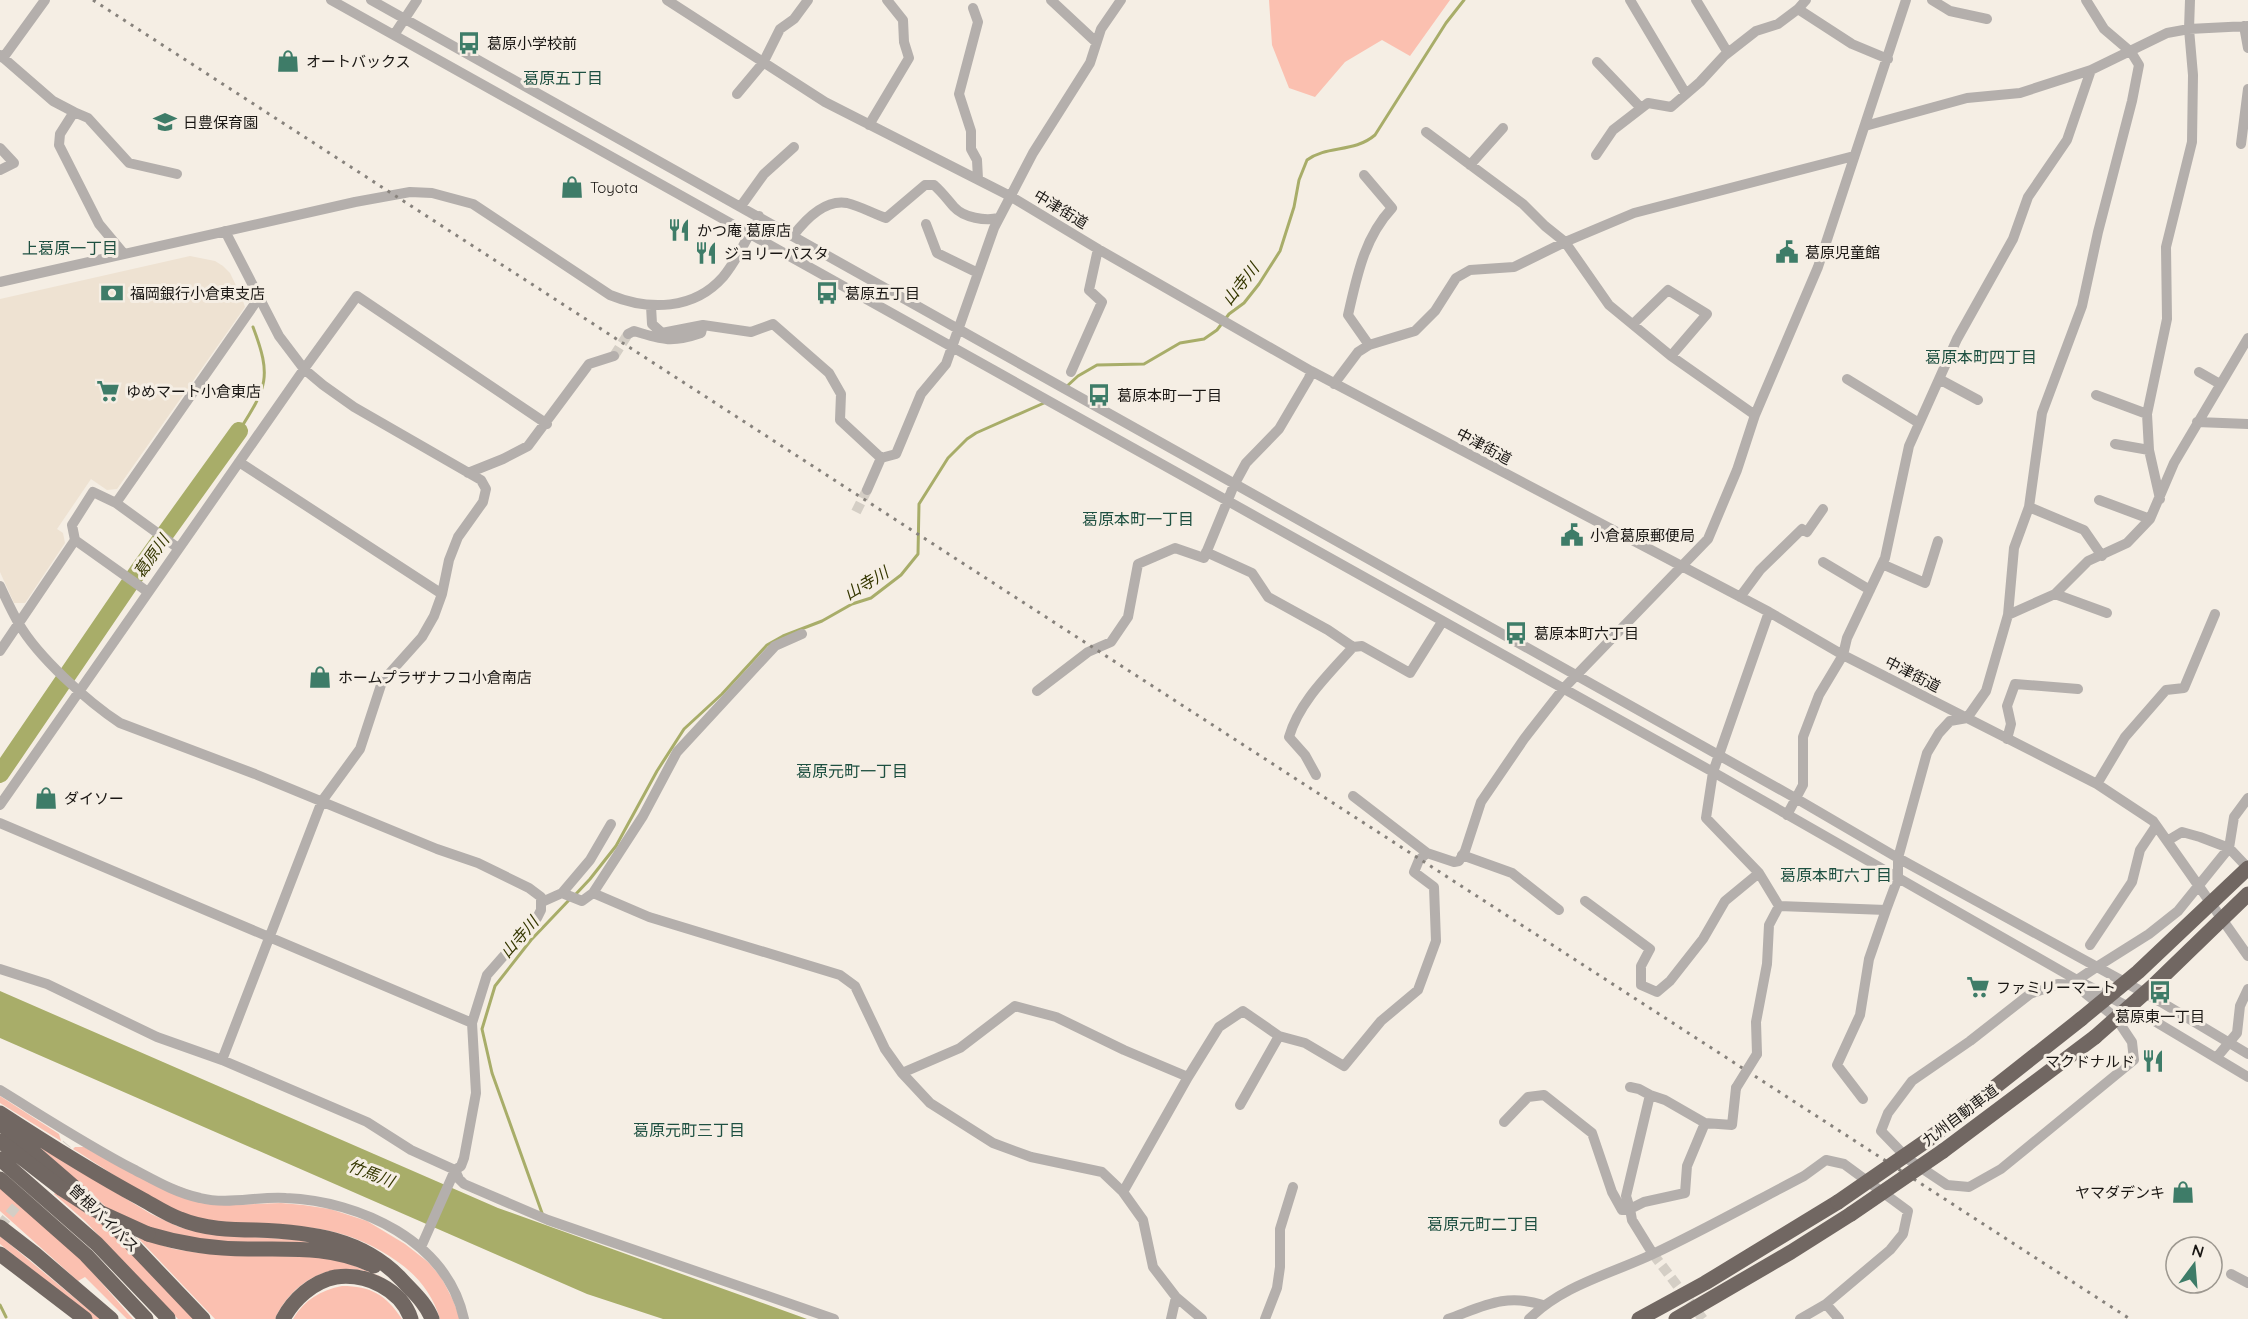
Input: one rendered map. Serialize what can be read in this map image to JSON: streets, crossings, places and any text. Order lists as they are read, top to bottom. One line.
{"streets":{"highway":["九州自動車道","曽根バイパス"],"street":["中津街道"]},"districts":["葛原五丁目","上葛原一丁目","葛原本町四丁目","葛原本町一丁目","葛原元町一丁目","葛原本町六丁目","葛原元町三丁目","葛原元町二丁目"],"water":["山寺川","葛原川","竹馬川"],"places":{"bus stop":["葛原小学校前","葛原五丁目","葛原本町一丁目","葛原本町六丁目","葛原東一丁目"],"shop":["オートバックス","Toyota","ホームプラザナフコ小倉南店","ダイソー","ヤマダデンキ"],"school or university":["日豊保育園"],"restaurant":["かつ庵 葛原店","ジョリーパスタ","マクドナルド"],"public building":["葛原児童館","小倉葛原郵便局"],"bank":["福岡銀行小倉東支店"],"supermarket":["ゆめマート小倉東店","ファミリーマート"]},"north":"top"}
